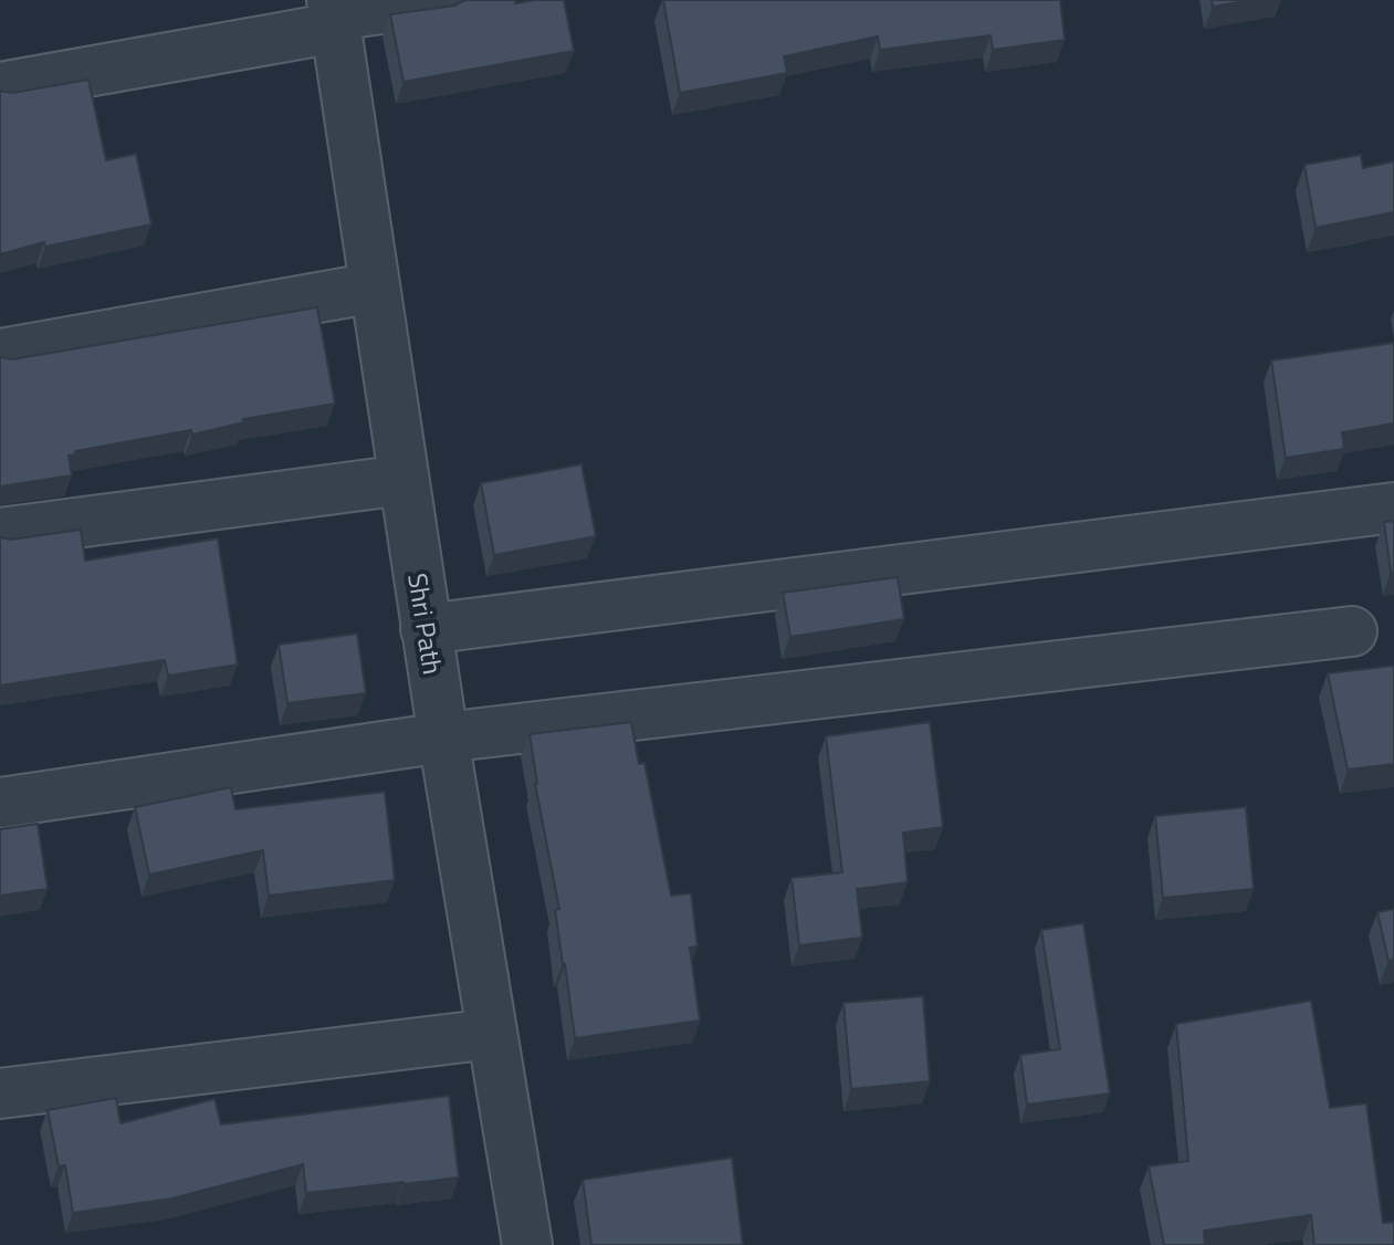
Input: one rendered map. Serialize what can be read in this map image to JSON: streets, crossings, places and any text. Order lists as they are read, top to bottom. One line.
{"streets":{"street":["Shri Path"]}}
